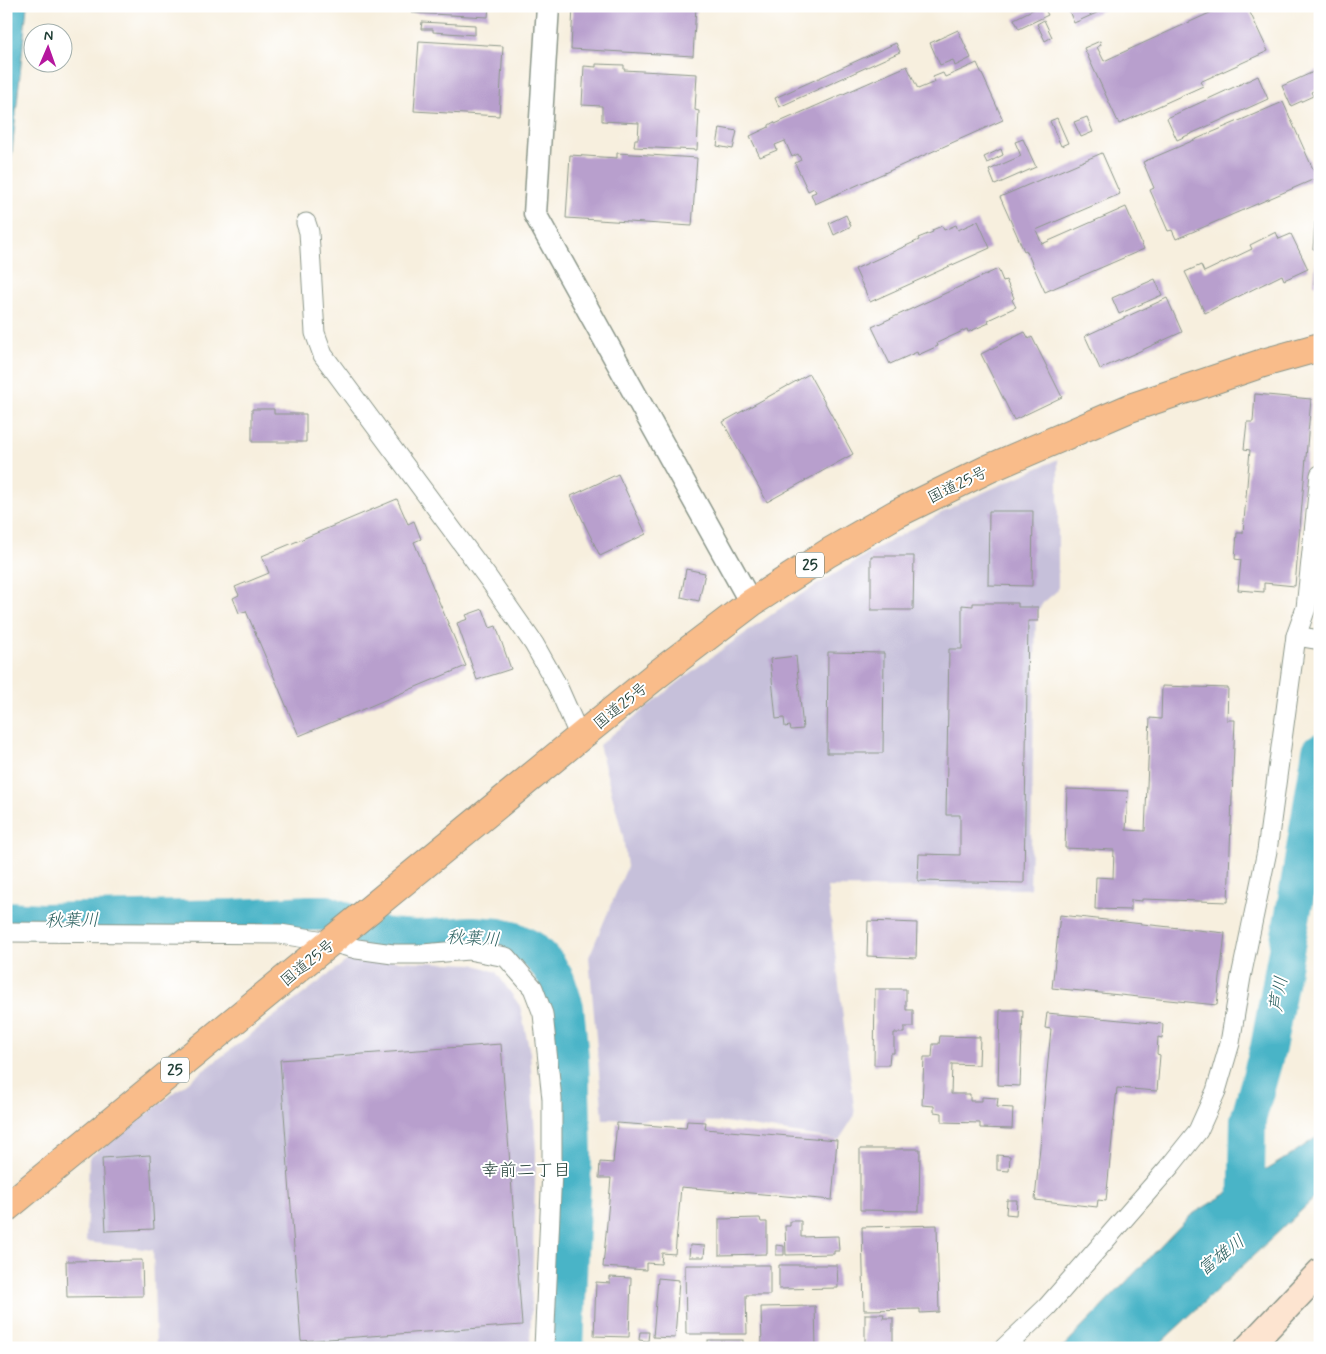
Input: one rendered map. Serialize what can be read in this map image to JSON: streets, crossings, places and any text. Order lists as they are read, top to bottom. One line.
{"streets":{"highway":["国道25号","25"]},"districts":["幸前二丁目"],"water":["秋葉川","芦川","富雄川"],"north":"top"}
